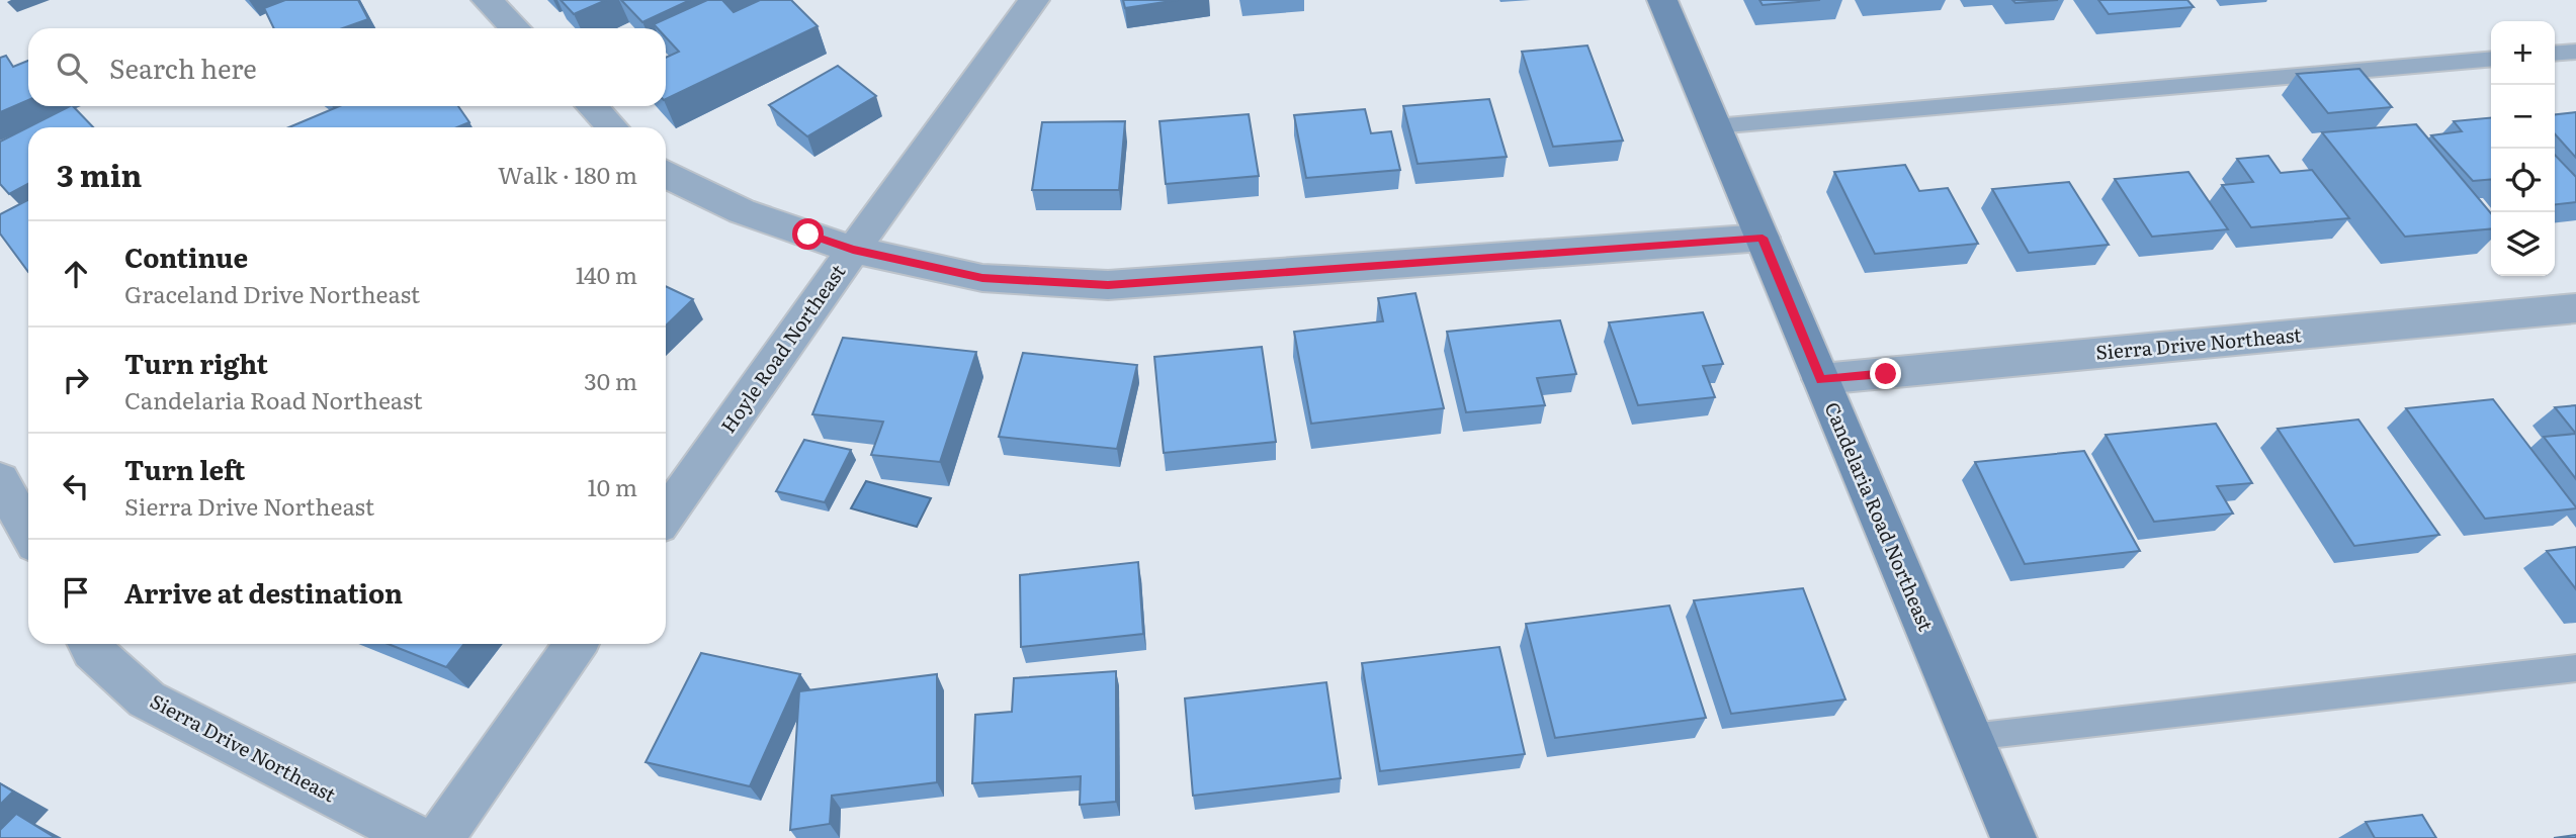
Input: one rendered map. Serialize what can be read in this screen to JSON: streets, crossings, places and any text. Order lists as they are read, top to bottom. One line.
{"streets":{"main road":["Candelaria Road Northeast"],"street":["Sierra Drive Northeast","Hoyle Road Northeast"]},"crossings":[["Sierra Drive Northeast","Candelaria Road Northeast"]],"page":{"map_buttons":["+","−"],"search":"Search here","heading":["3 min","Walk · 180 m"],"list":[["Continue","Graceland Drive Northeast","140 m"],["Turn right","Candelaria Road Northeast","30 m"],["Turn left","Sierra Drive Northeast","10 m"],"Arrive at destination"]}}
